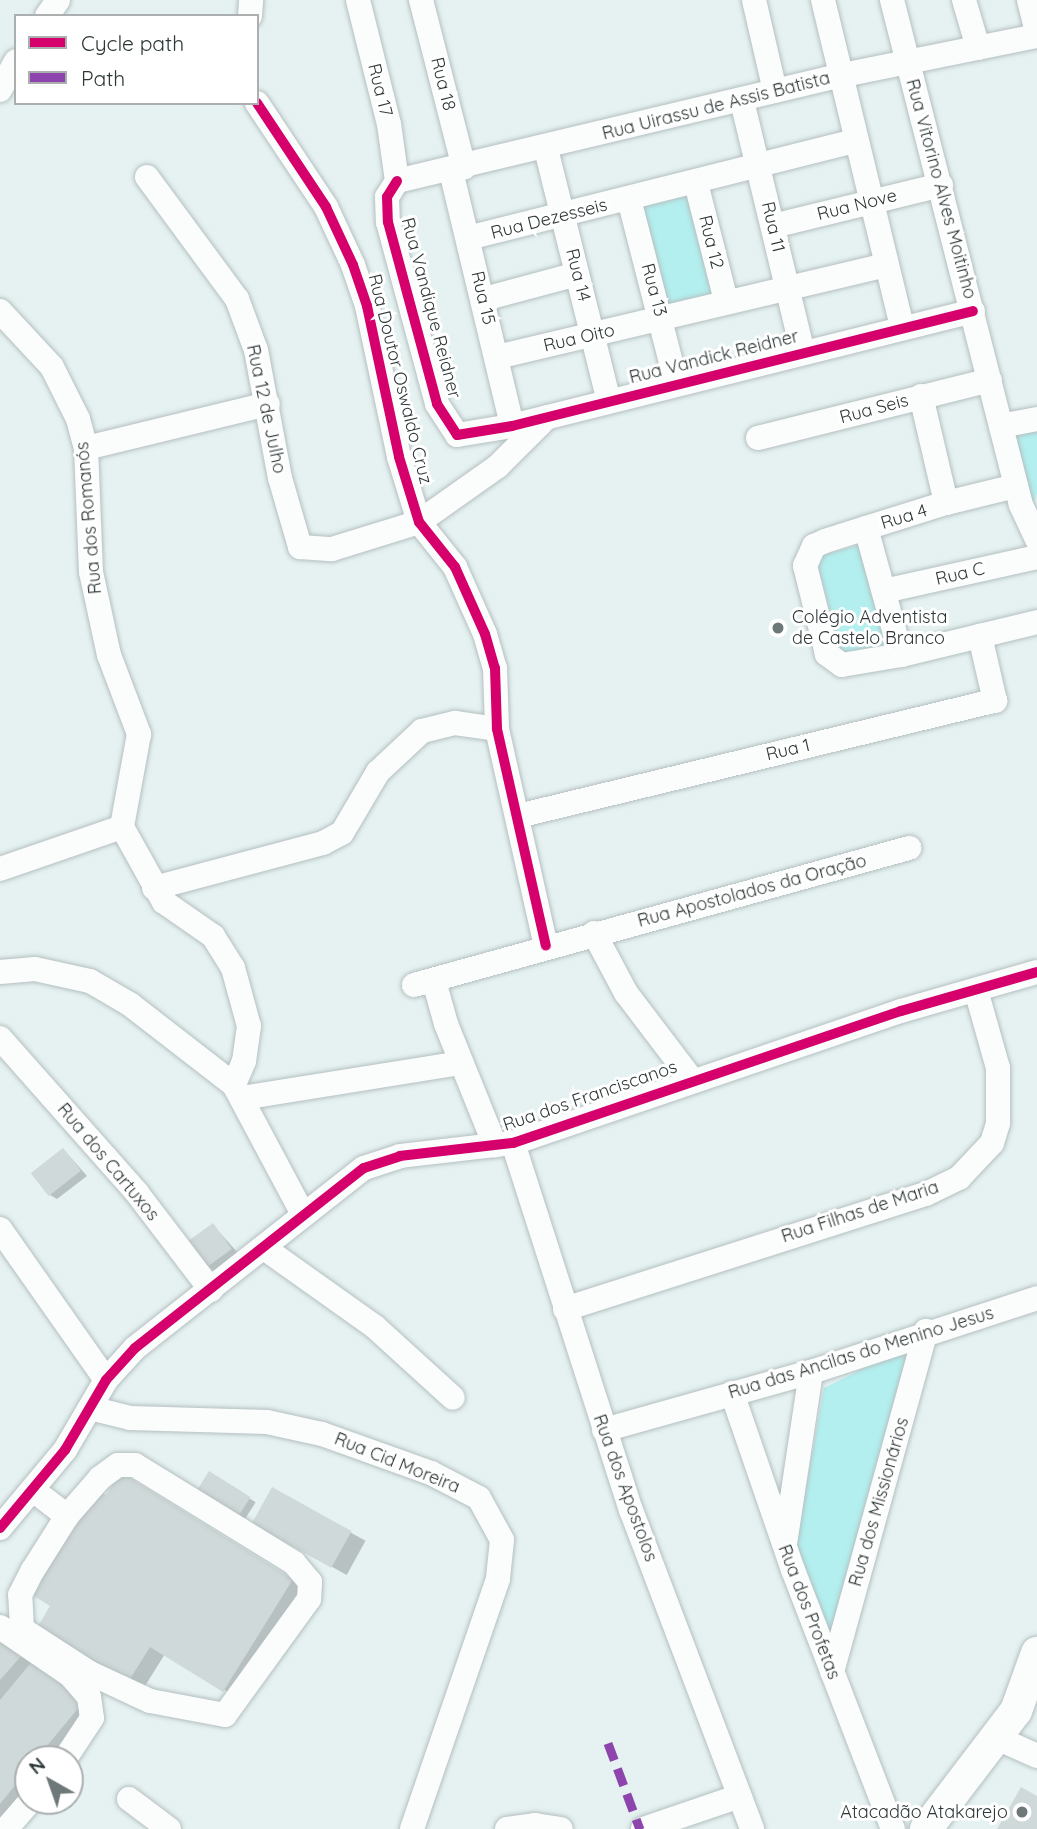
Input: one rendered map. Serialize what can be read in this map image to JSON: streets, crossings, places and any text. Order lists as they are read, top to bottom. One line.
{"streets":{"street":["Rua 18","Rua 17","Rua Uirassu de Assis Batista","Rua Vitorino Alves Moitinho","Rua Nove","Rua Dezesseis","Rua 11","Rua 12","Rua 14","Rua 13","Rua 15","Rua Vandique Reidner","Rua Oito","Rua Vandick Reidner","Rua Doutor Oswaldo Cruz","Rua 12 de Julho","Rua Seis","Rua 4","Rua dos Romanós","Rua C","Rua 1","Rua Apostolados da Oração","Rua dos Franciscanos","Rua dos Cartuxos","Rua Filhas de Maria","Rua das Ancilas do Menino Jesus","Rua Cid Moreira","Rua dos Apostolos","Rua dos Missionários","Rua dos Profetas"]},"crossings":[["Rua 18","Rua Uirassu de Assis Batista"],["Rua 18","Rua 15"],["Rua 17","Rua Uirassu de Assis Batista"],["Rua 17","Rua Vandique Reidner"],["Rua Uirassu de Assis Batista","Rua Vitorino Alves Moitinho"],["Rua Uirassu de Assis Batista","Rua 11"],["Rua Uirassu de Assis Batista","Rua 14"],["Rua Uirassu de Assis Batista","Rua 15"],["Rua Uirassu de Assis Batista","Rua Vandique Reidner"],["Rua Vitorino Alves Moitinho","Rua Nove"],["Rua Vitorino Alves Moitinho","Rua Vandick Reidner"],["Rua Vitorino Alves Moitinho","Rua Seis"],["Rua Vitorino Alves Moitinho","Rua 4"],["Rua Nove","Rua 11"],["Rua Dezesseis","Rua 12"],["Rua Dezesseis","Rua 14"],["Rua Dezesseis","Rua 13"],["Rua Dezesseis","Rua 15"],["Rua 11","Rua Vandick Reidner"],["Rua 12","Rua Oito"],["Rua 14","Rua Oito"],["Rua 14","Rua Vandick Reidner"],["Rua 13","Rua Oito"],["Rua 13","Rua Vandick Reidner"],["Rua 15","Rua Oito"],["Rua 15","Rua Vandick Reidner"],["Rua Vandique Reidner","Rua Vandick Reidner"],["Rua Vandick Reidner","Rua Doutor Oswaldo Cruz"],["Rua Doutor Oswaldo Cruz","Rua 12 de Julho"],["Rua Apostolados da Oração","Rua dos Apostolos"],["Rua dos Franciscanos","Rua dos Cartuxos"],["Rua dos Franciscanos","Rua Filhas de Maria"],["Rua dos Franciscanos","Rua Cid Moreira"],["Rua dos Franciscanos","Rua dos Apostolos"],["Rua Filhas de Maria","Rua dos Apostolos"],["Rua das Ancilas do Menino Jesus","Rua dos Apostolos"],["Rua das Ancilas do Menino Jesus","Rua dos Missionários"],["Rua das Ancilas do Menino Jesus","Rua dos Profetas"],["Rua dos Missionários","Rua dos Profetas"]],"places":["Colégio Adventista de Castelo Branco","Atacadão Atakarejo"],"legend":["Cycle path","Path"],"north":"top left"}
